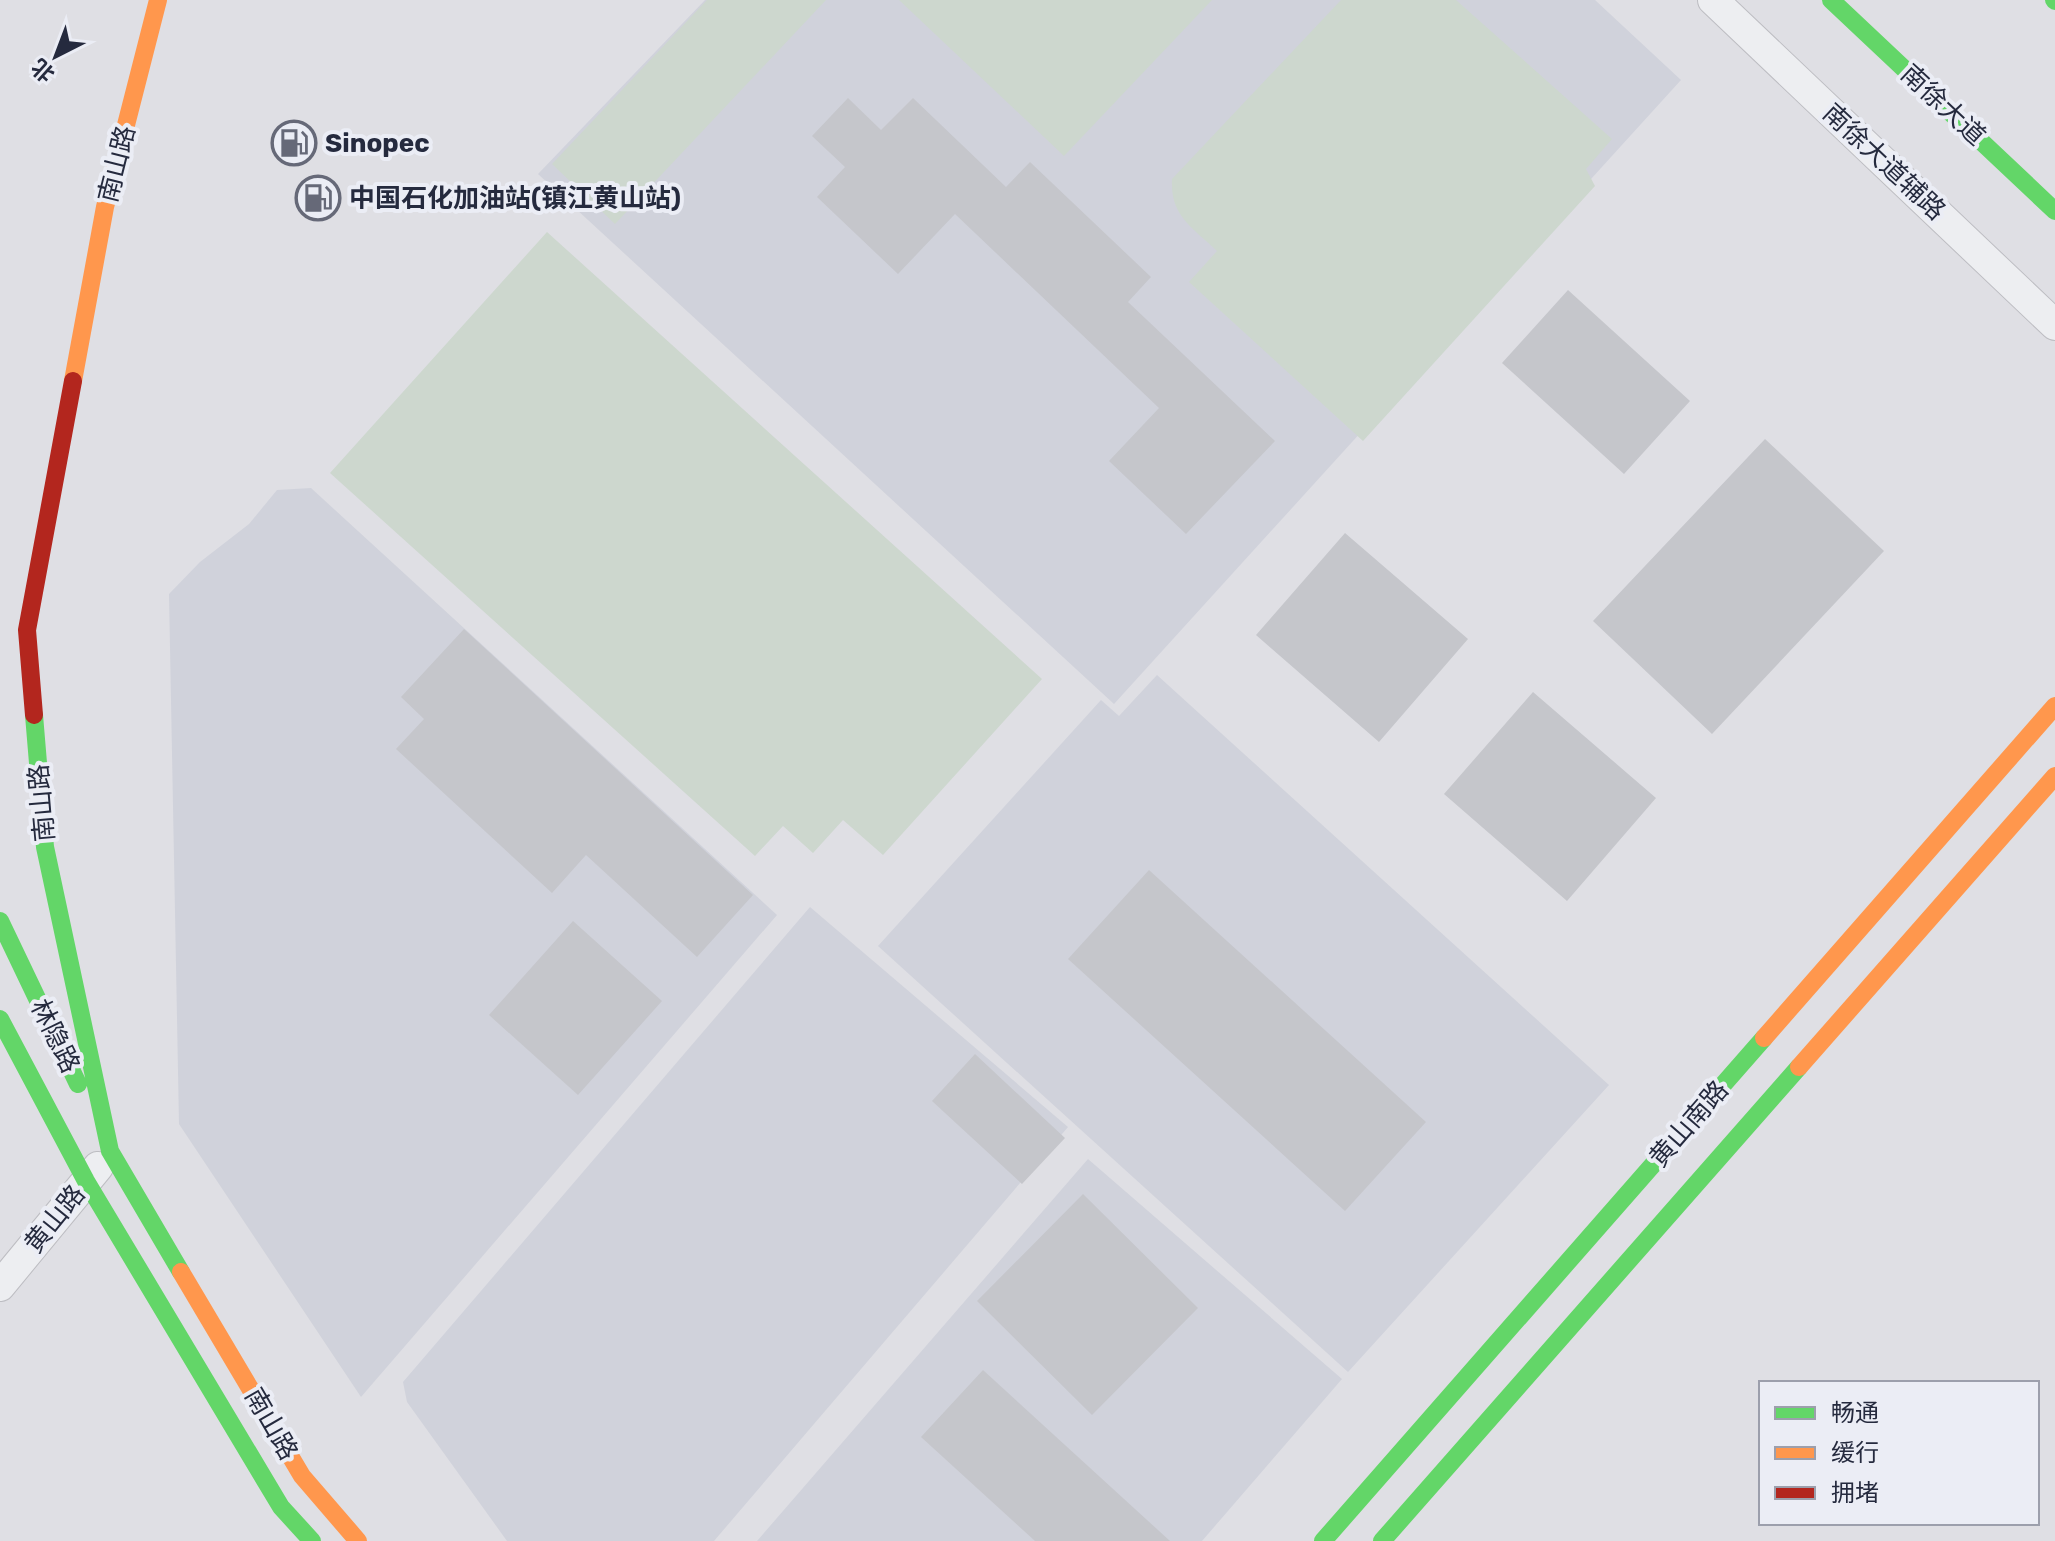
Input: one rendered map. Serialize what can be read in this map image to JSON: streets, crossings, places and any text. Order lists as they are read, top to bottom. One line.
{"streets":{"street":["南徐大道","南徐大道辅路","南山路","林隐路","黄山南路","黄山路"]},"crossings":[["南山路","林隐路"],["南山路","黄山路"],["林隐路","黄山路"]],"places":{"fuel station":["Sinopec","中国石化加油站(镇江黄山站)"]},"legend":["畅通","缓行","拥堵"],"north":"bottom left"}
